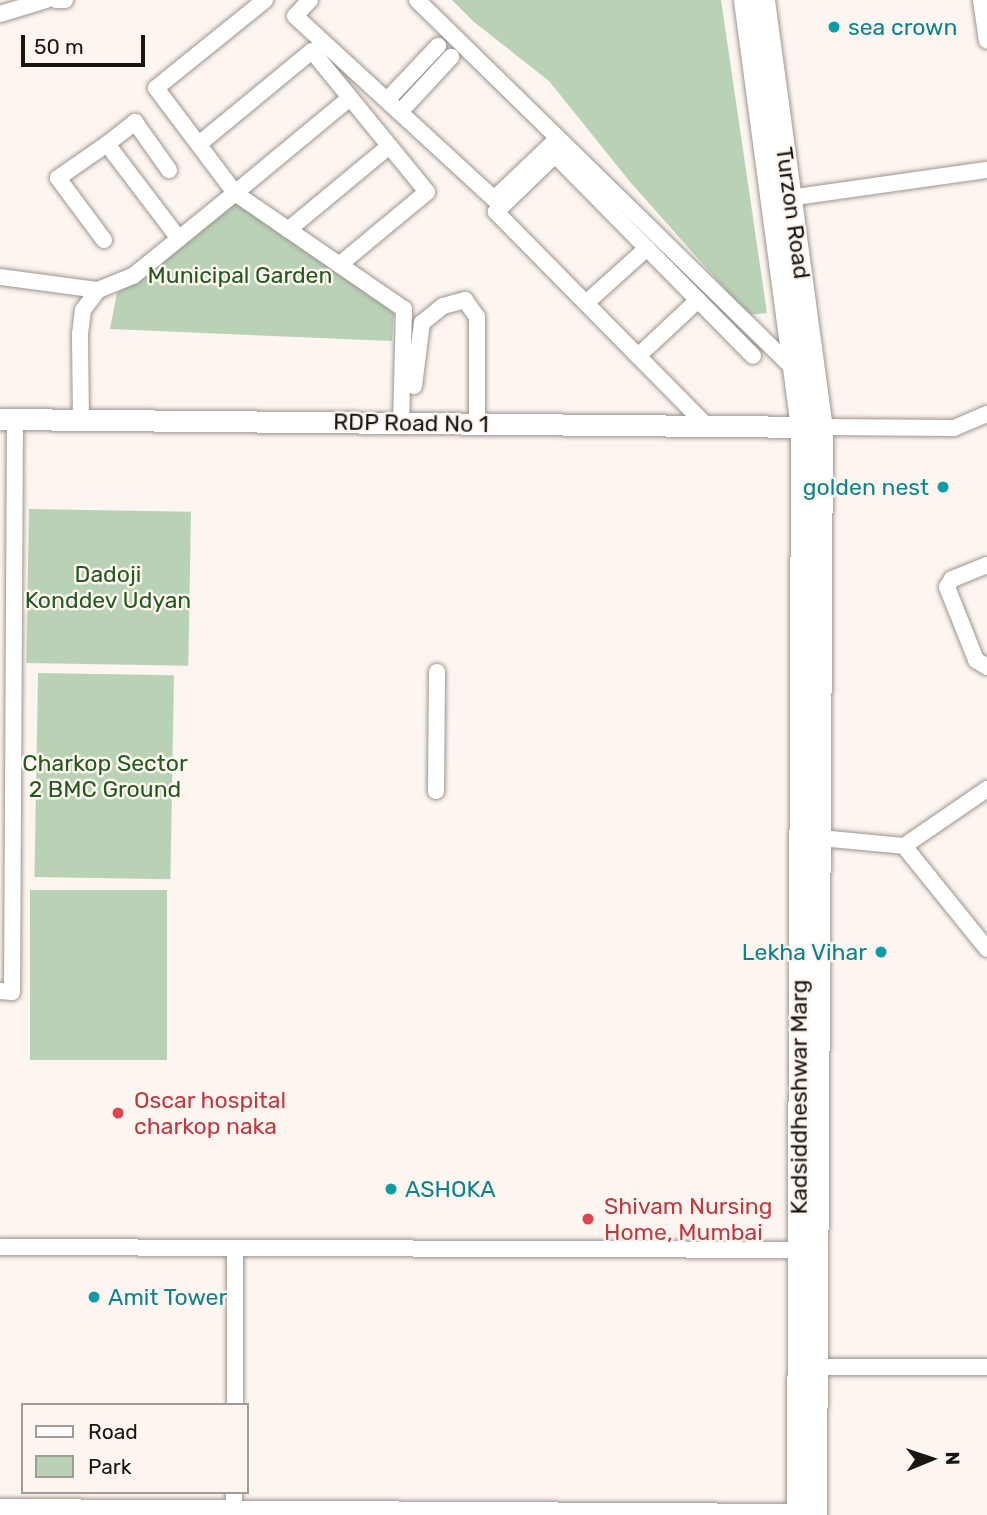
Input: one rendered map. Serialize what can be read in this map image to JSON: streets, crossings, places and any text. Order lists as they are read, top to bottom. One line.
{"streets":{"street":["Turzon Road","RDP Road No 1","Kadsiddheshwar Marg"]},"crossings":[["Turzon Road","RDP Road No 1"],["Turzon Road","Kadsiddheshwar Marg"],["RDP Road No 1","Kadsiddheshwar Marg"]],"parks":["Municipal Garden","Dadoji Konddev Udyan","Charkop Sector 2 BMC Ground"],"places":["sea crown","golden nest","Lekha Vihar","Oscar hospital charkop naka","ASHOKA","Shivam Nursing Home, Mumbai","Amit Tower"],"legend":["Road","Park"],"scale_bar":"50 m","north":"right"}
